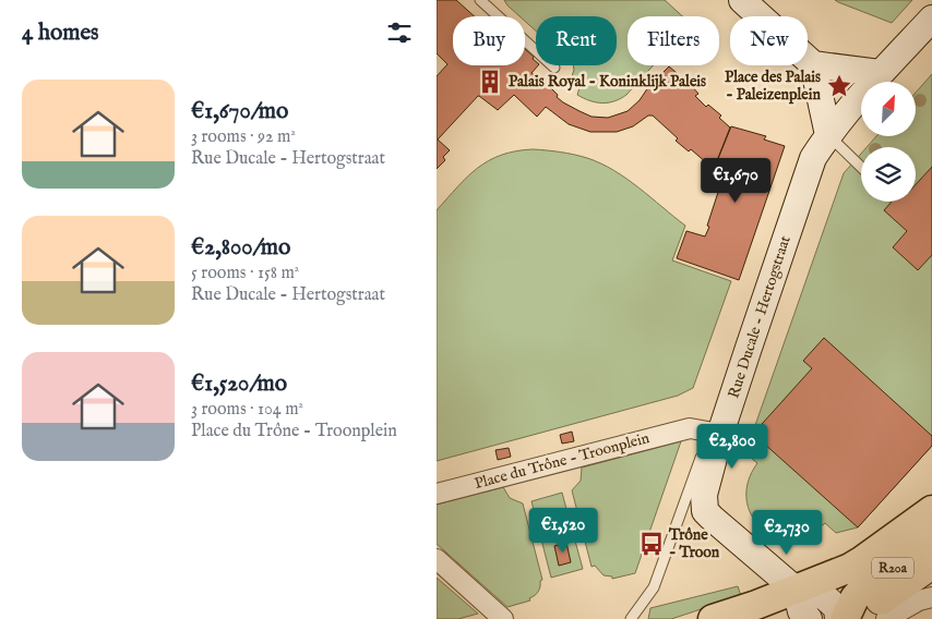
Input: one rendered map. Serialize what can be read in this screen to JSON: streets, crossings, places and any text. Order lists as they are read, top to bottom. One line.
{"streets":{"main road":["Rue Ducale - Hertogstraat","R20a"],"street":["Place du Trône - Troonplein"]},"crossings":[["Rue Ducale - Hertogstraat","Place du Trône - Troonplein"],["Rue Ducale - Hertogstraat","R20a"]],"places":{"building":["Palais Royal - Koninklijk Paleis"],"place":["Place des Palais - Paleizenplein"],"bus stop":["Trône - Troon"]},"north":"top right","page":{"heading":"4 homes","chip":["Buy","Rent","Filters","New"],"list":[{"name":"€1,670/mo","note":"3 rooms · 92 m² · Rue Ducale - Hertogstraat"},{"name":"€2,800/mo","note":"5 rooms · 158 m² · Rue Ducale - Hertogstraat"},{"name":"€1,520/mo","note":"3 rooms · 104 m² · Place du Trône - Troonplein"}],"price":["€1,670","€2,800","€1,520","€2,730"]}}
